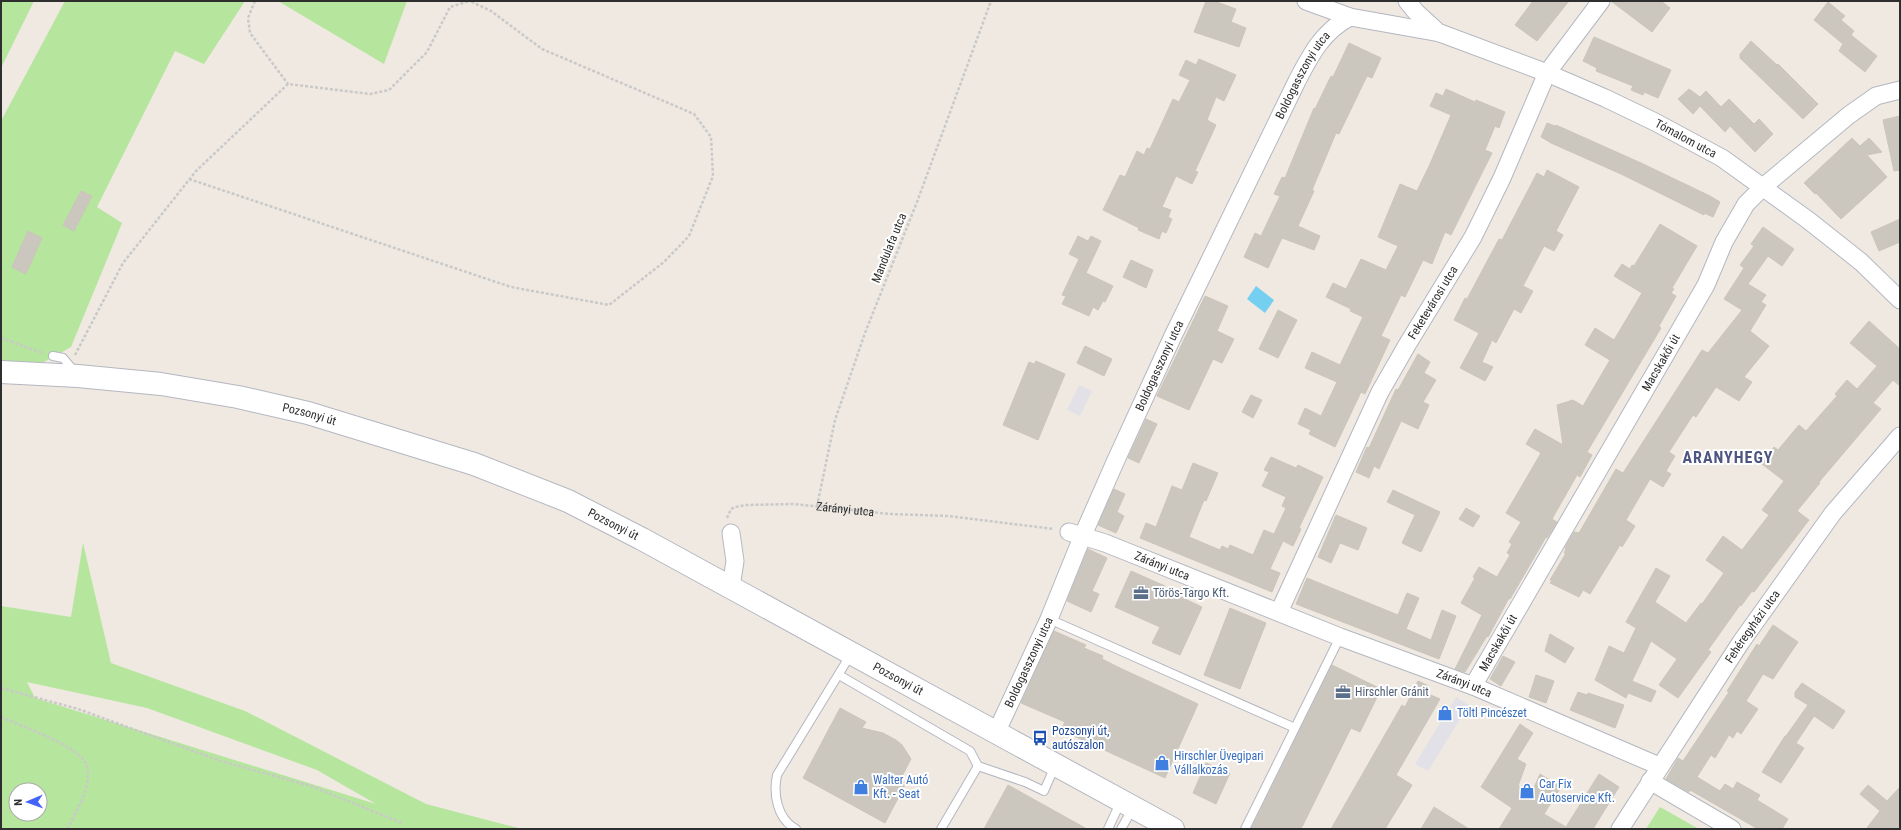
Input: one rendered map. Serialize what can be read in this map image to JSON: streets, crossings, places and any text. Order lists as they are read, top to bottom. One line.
{"streets":{"main road":["Pozsonyi út"],"street":["Boldogasszonyi utca","Tómalom utca","Feketevárosi utca","Macskakői út","Zárányi utca","Fehéregyházi utca"],"path":["Mandulafa utca"]},"crossings":[["Boldogasszonyi utca","Tómalom utca"],["Boldogasszonyi utca","Pozsonyi út"],["Boldogasszonyi utca","Zárányi utca"],["Tómalom utca","Feketevárosi utca"],["Tómalom utca","Macskakői út"],["Mandulafa utca","Zárányi utca"],["Feketevárosi utca","Zárányi utca"],["Macskakői út","Zárányi utca"],["Zárányi utca","Fehéregyházi utca"]],"districts":["ARANYHEGY"],"places":{"office":["Törös-Targo Kft.","Hirschler Gránit"],"shop":["Töltl Pincészet","Hirschler Üvegipari Vállalkozás","Walter Autó Kft. - Seat","Car Fix Autoservice Kft."],"bus stop":["Pozsonyi út, autószalon"]},"north":"left"}
